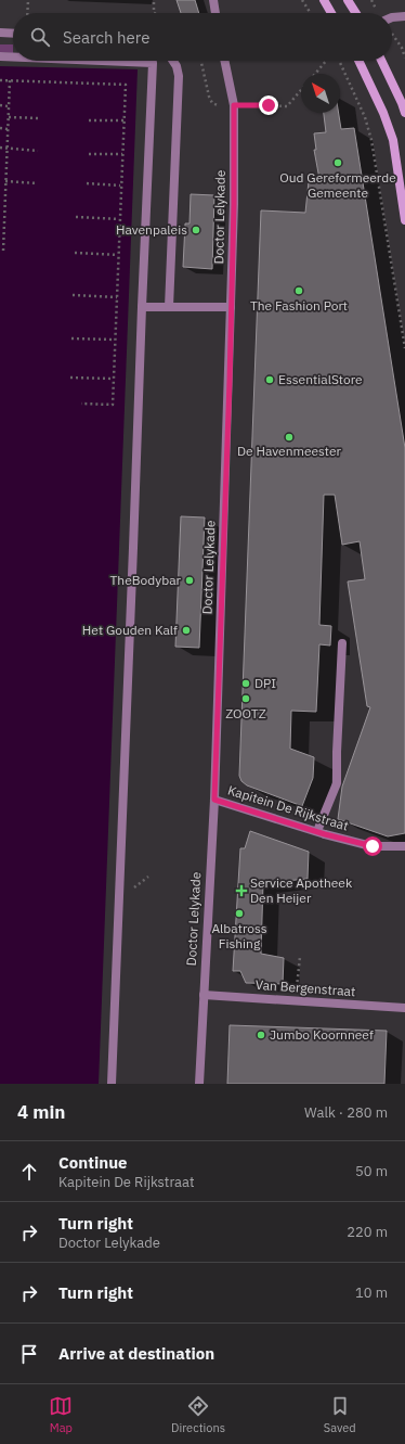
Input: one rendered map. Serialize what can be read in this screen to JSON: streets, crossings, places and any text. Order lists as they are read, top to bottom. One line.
{"streets":{"street":["Doctor Lelykade","Kapitein De Rijkstraat","Van Bergenstraat"]},"crossings":[["Doctor Lelykade","Kapitein De Rijkstraat"],["Doctor Lelykade","Van Bergenstraat"]],"places":{"other":["Oud Gereformeerde Gemeente","Havenpaleis","The Fashion Port","EssentialStore","De Havenmeester","TheBodybar","Het Gouden Kalf","DPI","ZOOTZ","Albatross Fishing","Jumbo Koornneef"],"health":["Service Apotheek Den Heijer"]},"north":"top left","page":{"search":"Search here","heading":["4 min","Walk · 280 m"],"list":[["Continue","Kapitein De Rijkstraat","50 m"],["Turn right","Doctor Lelykade","220 m"],["Turn right","10 m"],"Arrive at destination"],"nav":["Map","Directions","Saved"]}}
